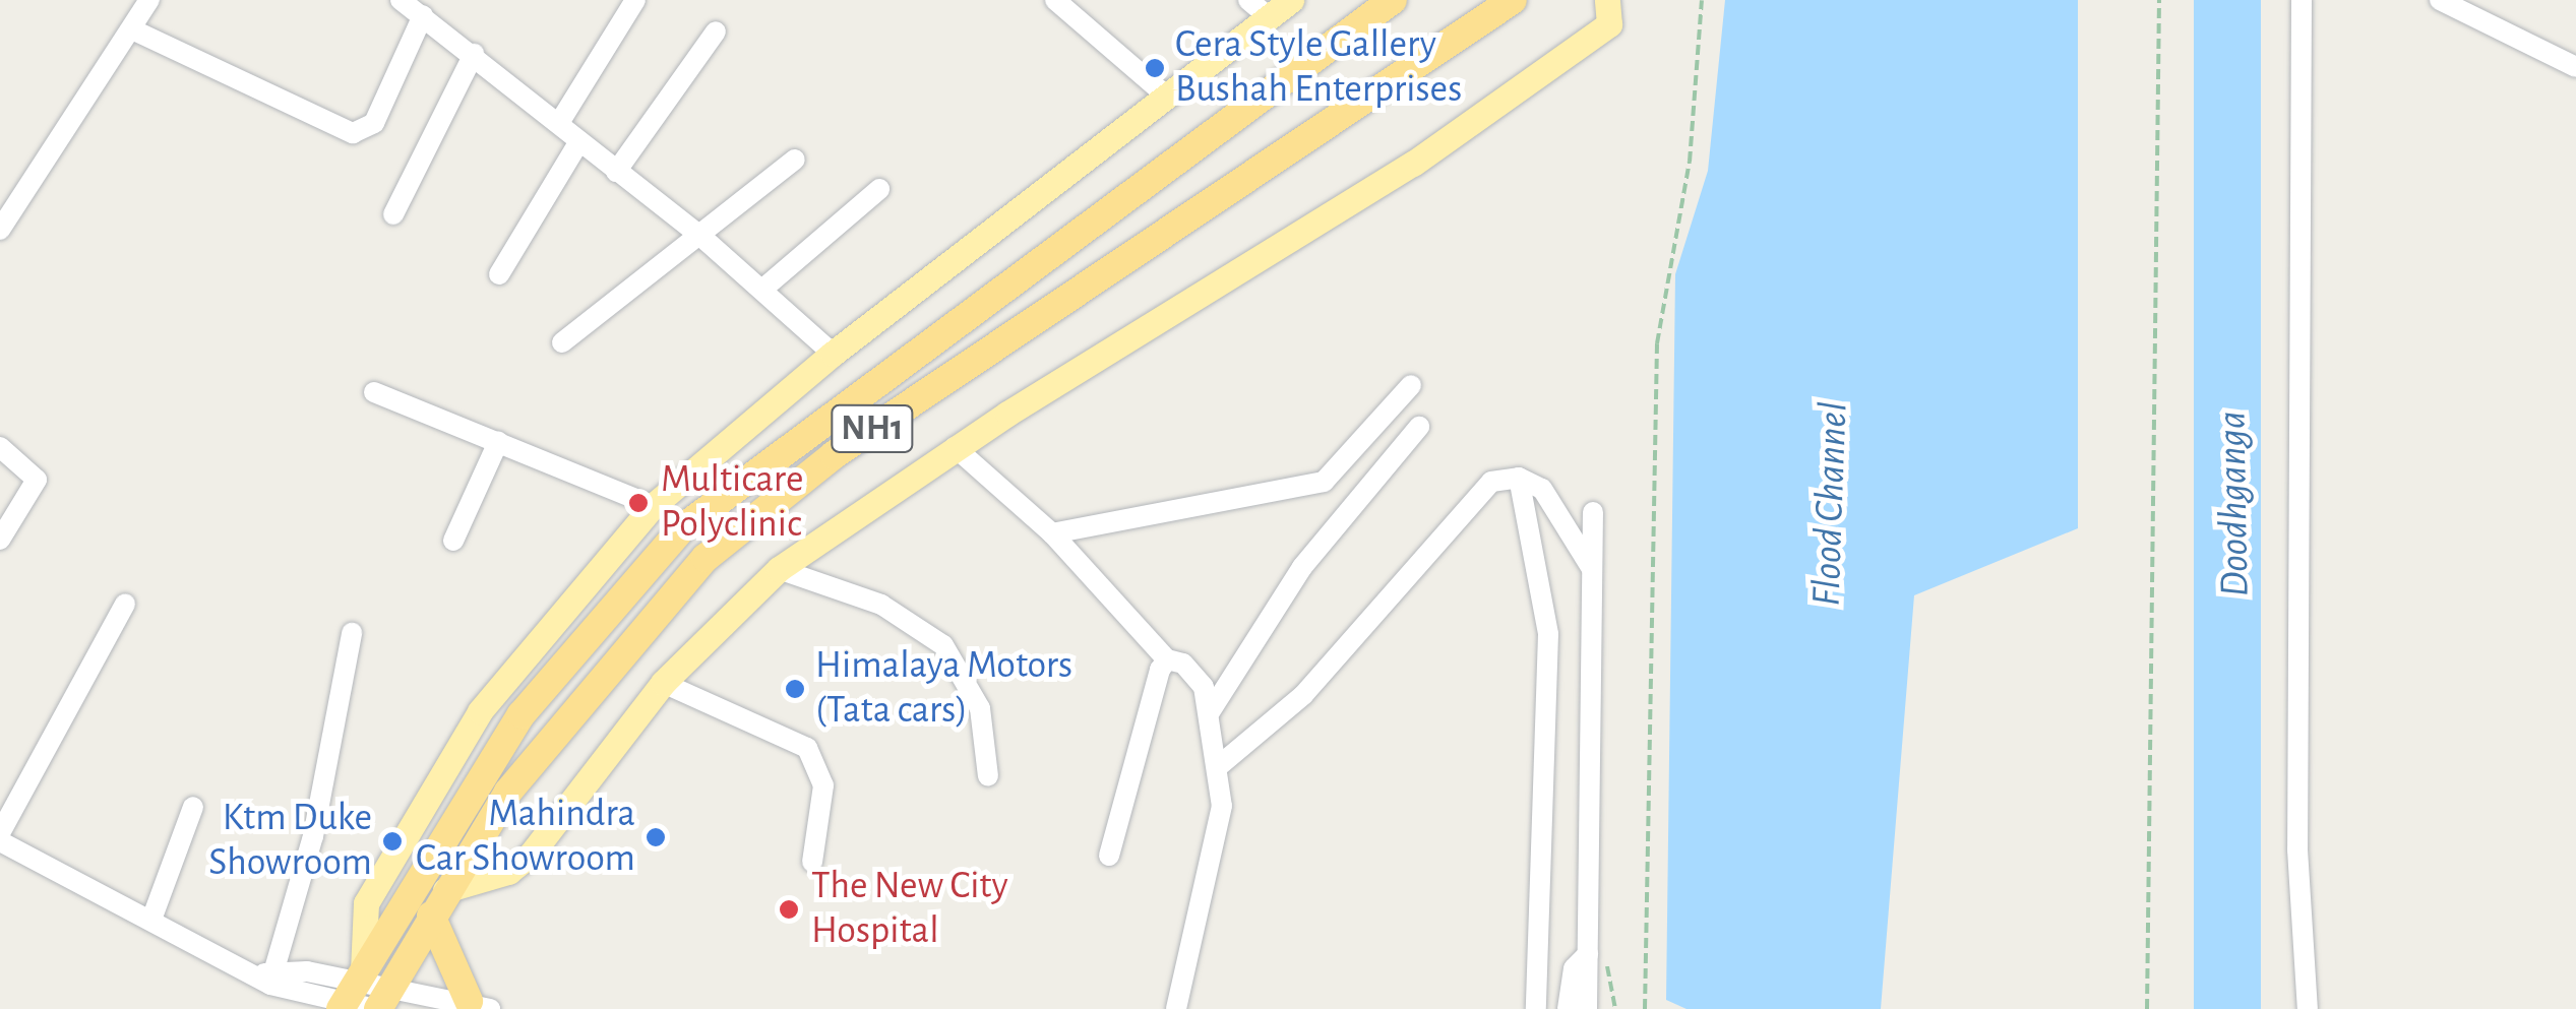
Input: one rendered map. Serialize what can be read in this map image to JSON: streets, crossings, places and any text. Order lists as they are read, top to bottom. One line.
{"streets":{"highway":["NH1"]},"water":["Flood Channel","Doodhganga"],"places":["Cera Style Gallery Bushah Enterprises","Multicare Polyclinic","Himalaya Motors (Tata cars)","Mahindra Car Showroom","Ktm Duke Showroom","The New City Hospital"]}
